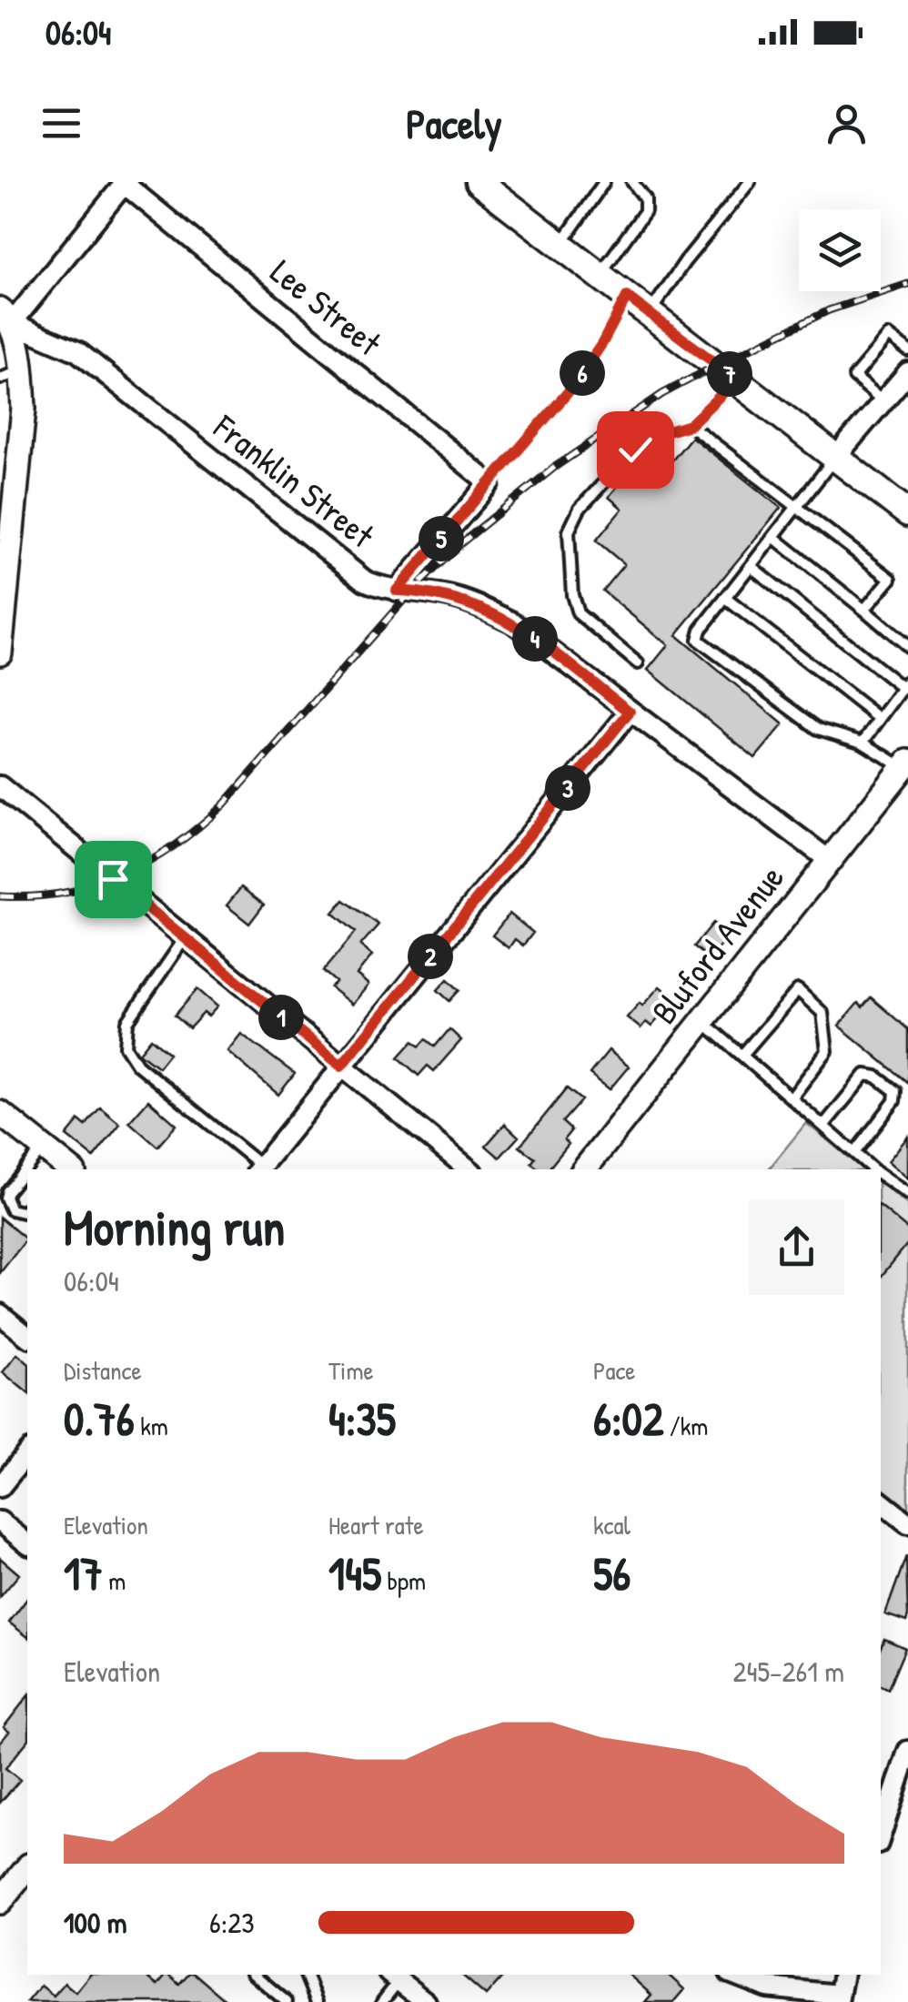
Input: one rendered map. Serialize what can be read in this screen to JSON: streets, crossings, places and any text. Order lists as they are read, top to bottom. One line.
{"streets":{"street":["Lee Street","Franklin Street","Bluford Avenue"]},"crossings":[["Franklin Street","Bluford Avenue"]],"page":{"status":"06:04","header":"Pacely","pins":["6","7","5","4","3","2","1"],"heading":["Morning run","06:04"],"stats":[["Distance","0.76 km"],["Time","4:35"],["Pace","6:02 /km"],["Elevation","17 m"],["Heart rate","145 bpm"],["kcal","56"]],"chart":["Elevation","245–261 m"],"list":[{"name":"100 m","note":"6:23"}]}}
